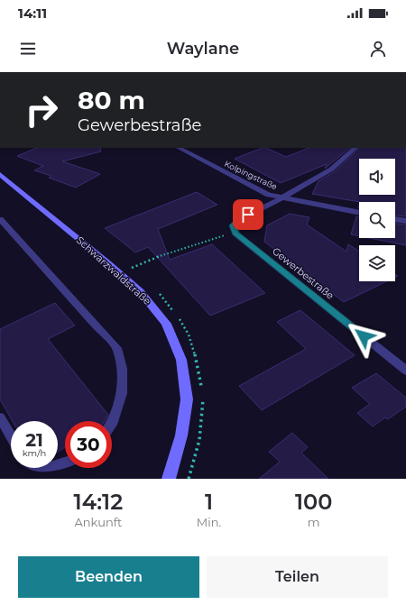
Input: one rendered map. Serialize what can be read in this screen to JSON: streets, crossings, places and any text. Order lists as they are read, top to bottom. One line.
{"streets":{"main road":["Schwarzwaldstraße"],"street":["Kolpingstraße","Gewerbestraße"]},"page":{"status":"14:11","header":"Waylane","turn":["80 m","Gewerbestraße"],"speed":"21 km/h","limit":"30","eta":["14:12","Ankunft","1","Min.","100","m"],"buttons":["Beenden","Teilen"]}}
